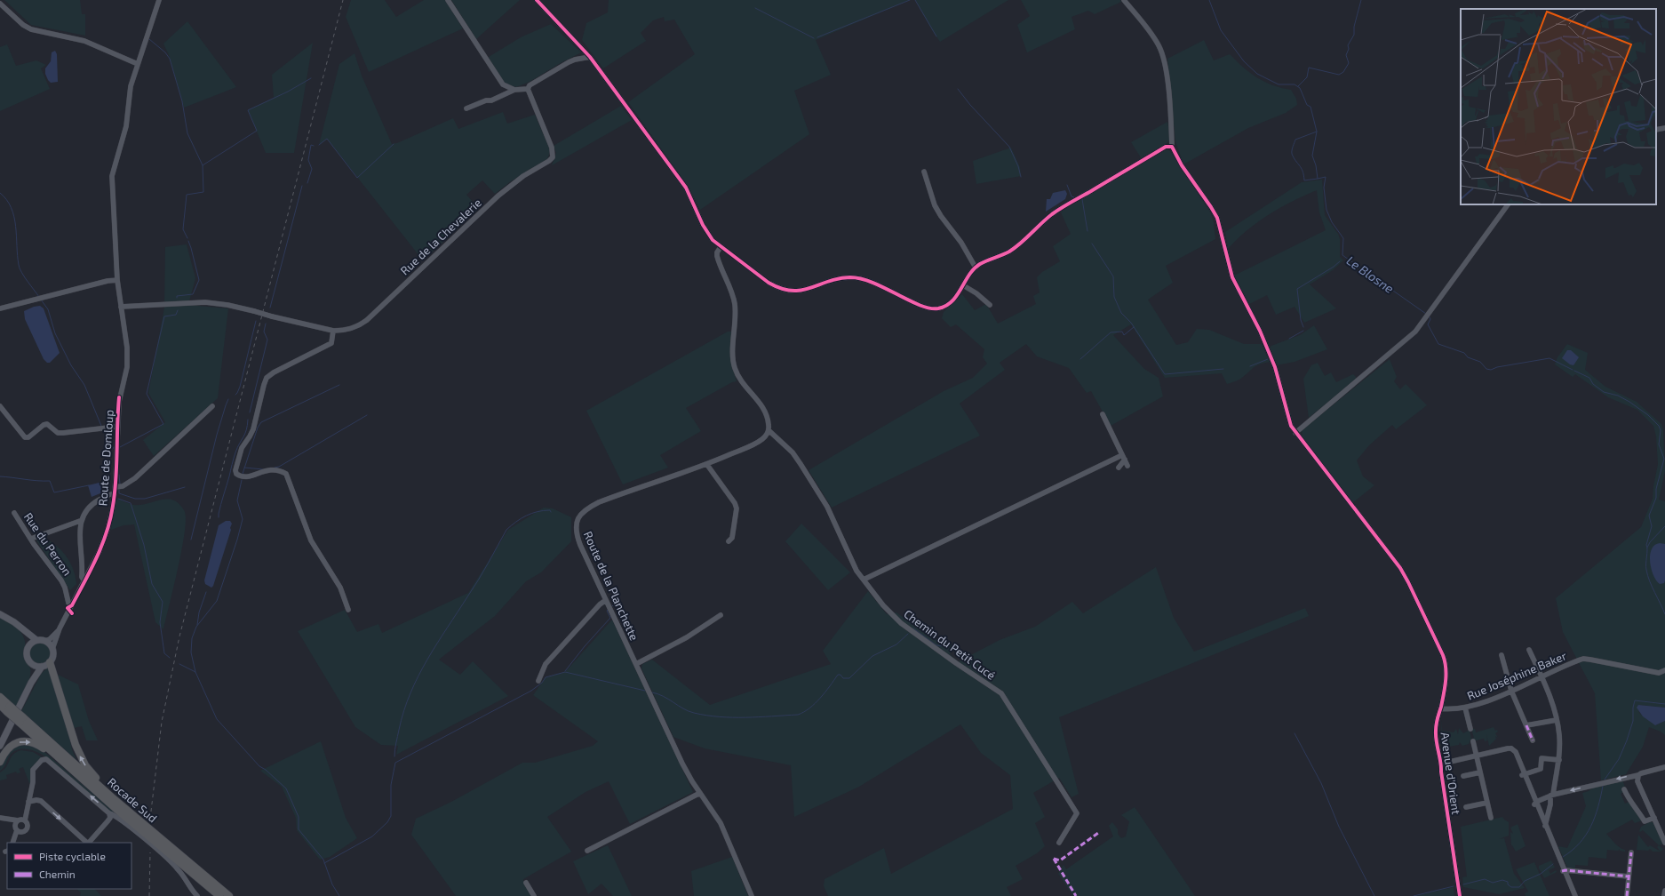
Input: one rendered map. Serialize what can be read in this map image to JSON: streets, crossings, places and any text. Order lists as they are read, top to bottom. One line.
{"streets":{"highway":["Rocade Sud"],"street":["Rue de la Chevalerie","Route de Domloup","Rue du Perron","Route de la Planchette","Chemin du Petit Cucé","Rue Joséphine Baker","Avenue d'Orient"]},"crossings":[["Rue de la Chevalerie","Route de Domloup"],["Route de Domloup","Rue du Perron"],["Route de la Planchette","Chemin du Petit Cucé"],["Rue Joséphine Baker","Avenue d'Orient"]],"water":["Le Blosne"],"legend":["Piste cyclable","Chemin"]}
